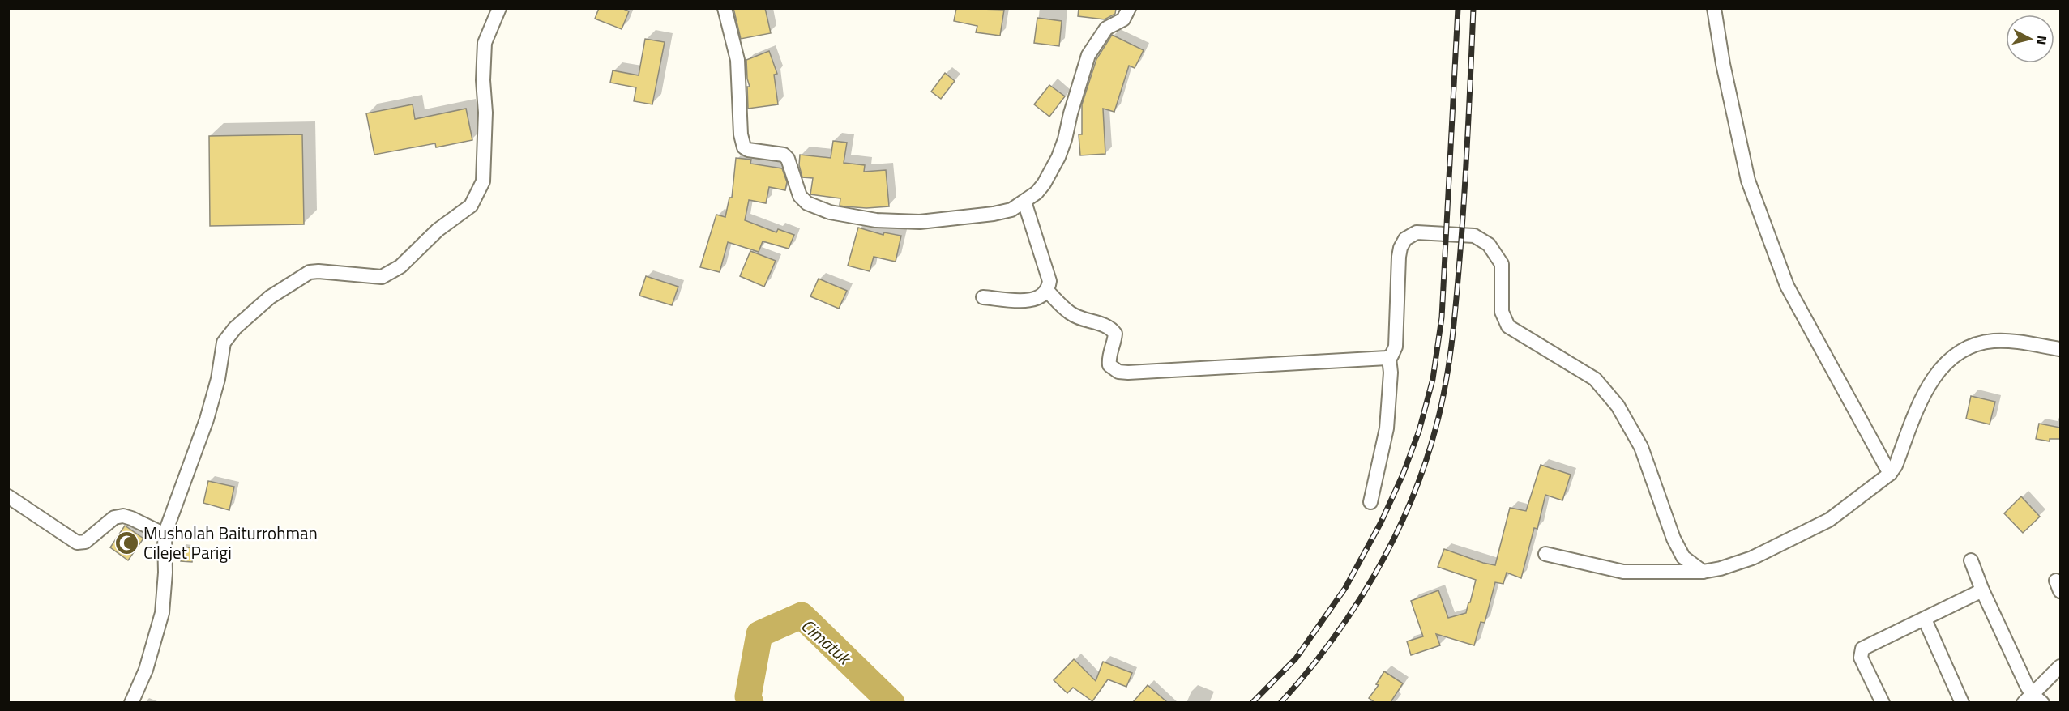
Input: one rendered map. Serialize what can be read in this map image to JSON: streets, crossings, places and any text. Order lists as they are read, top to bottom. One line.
{"water":["Cimatuk"],"places":{"mosque":["Musholah Baiturrohman Cilejet Parigi"]},"north":"right"}
